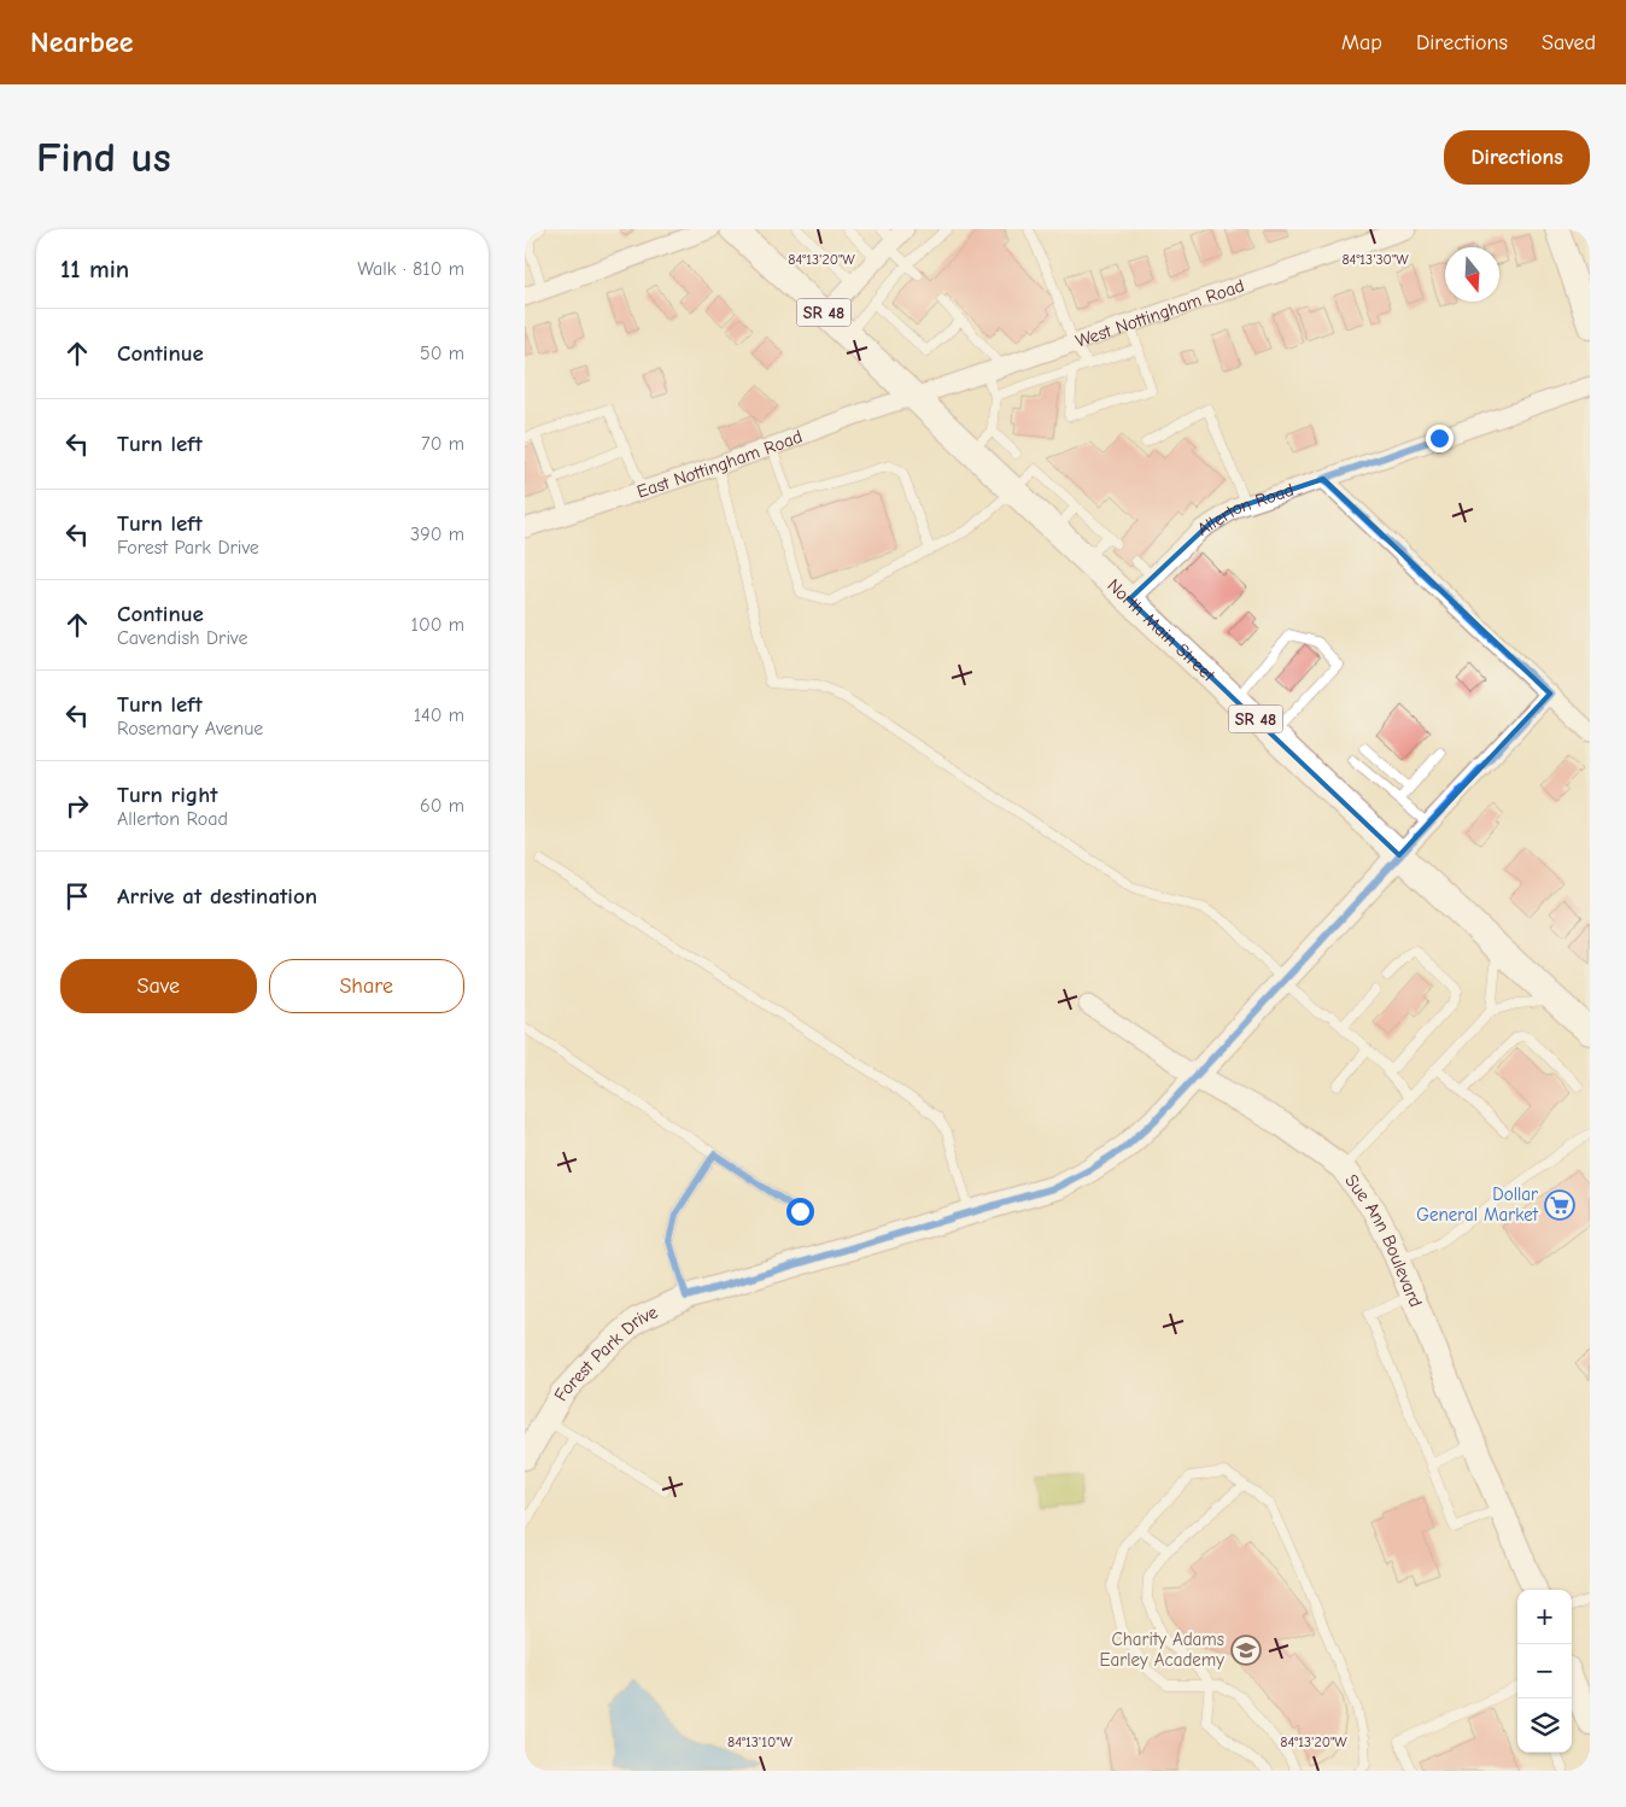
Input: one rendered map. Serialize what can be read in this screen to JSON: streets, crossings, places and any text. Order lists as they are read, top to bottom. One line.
{"streets":{"main road":["SR 48","North Main Street"],"street":["West Nottingham Road","East Nottingham Road","Allerton Road","Sue Ann Boulevard","Forest Park Drive"]},"crossings":[["West Nottingham Road","East Nottingham Road"],["West Nottingham Road","North Main Street"],["East Nottingham Road","North Main Street"],["Allerton Road","North Main Street"],["North Main Street","Forest Park Drive"],["Sue Ann Boulevard","Forest Park Drive"]],"places":{"supermarket":["Dollar General Market"],"school or university":["Charity Adams Earley Academy"]},"north":"bottom","page":{"header":"Nearbee","nav":["Map","Directions","Saved"],"buttons":["Directions",["Save","Share"]],"title":"Find us","heading":["11 min","Walk · 810 m"],"list":[["Continue","50 m"],["Turn left","70 m"],["Turn left","Forest Park Drive","390 m"],["Continue","Cavendish Drive","100 m"],["Turn left","Rosemary Avenue","140 m"],["Turn right","Allerton Road","60 m"],"Arrive at destination"],"map_buttons":["+","−"]},"coordinates":["84°13'20\"W","84°13'30\"W","84°13'10\"W"]}
